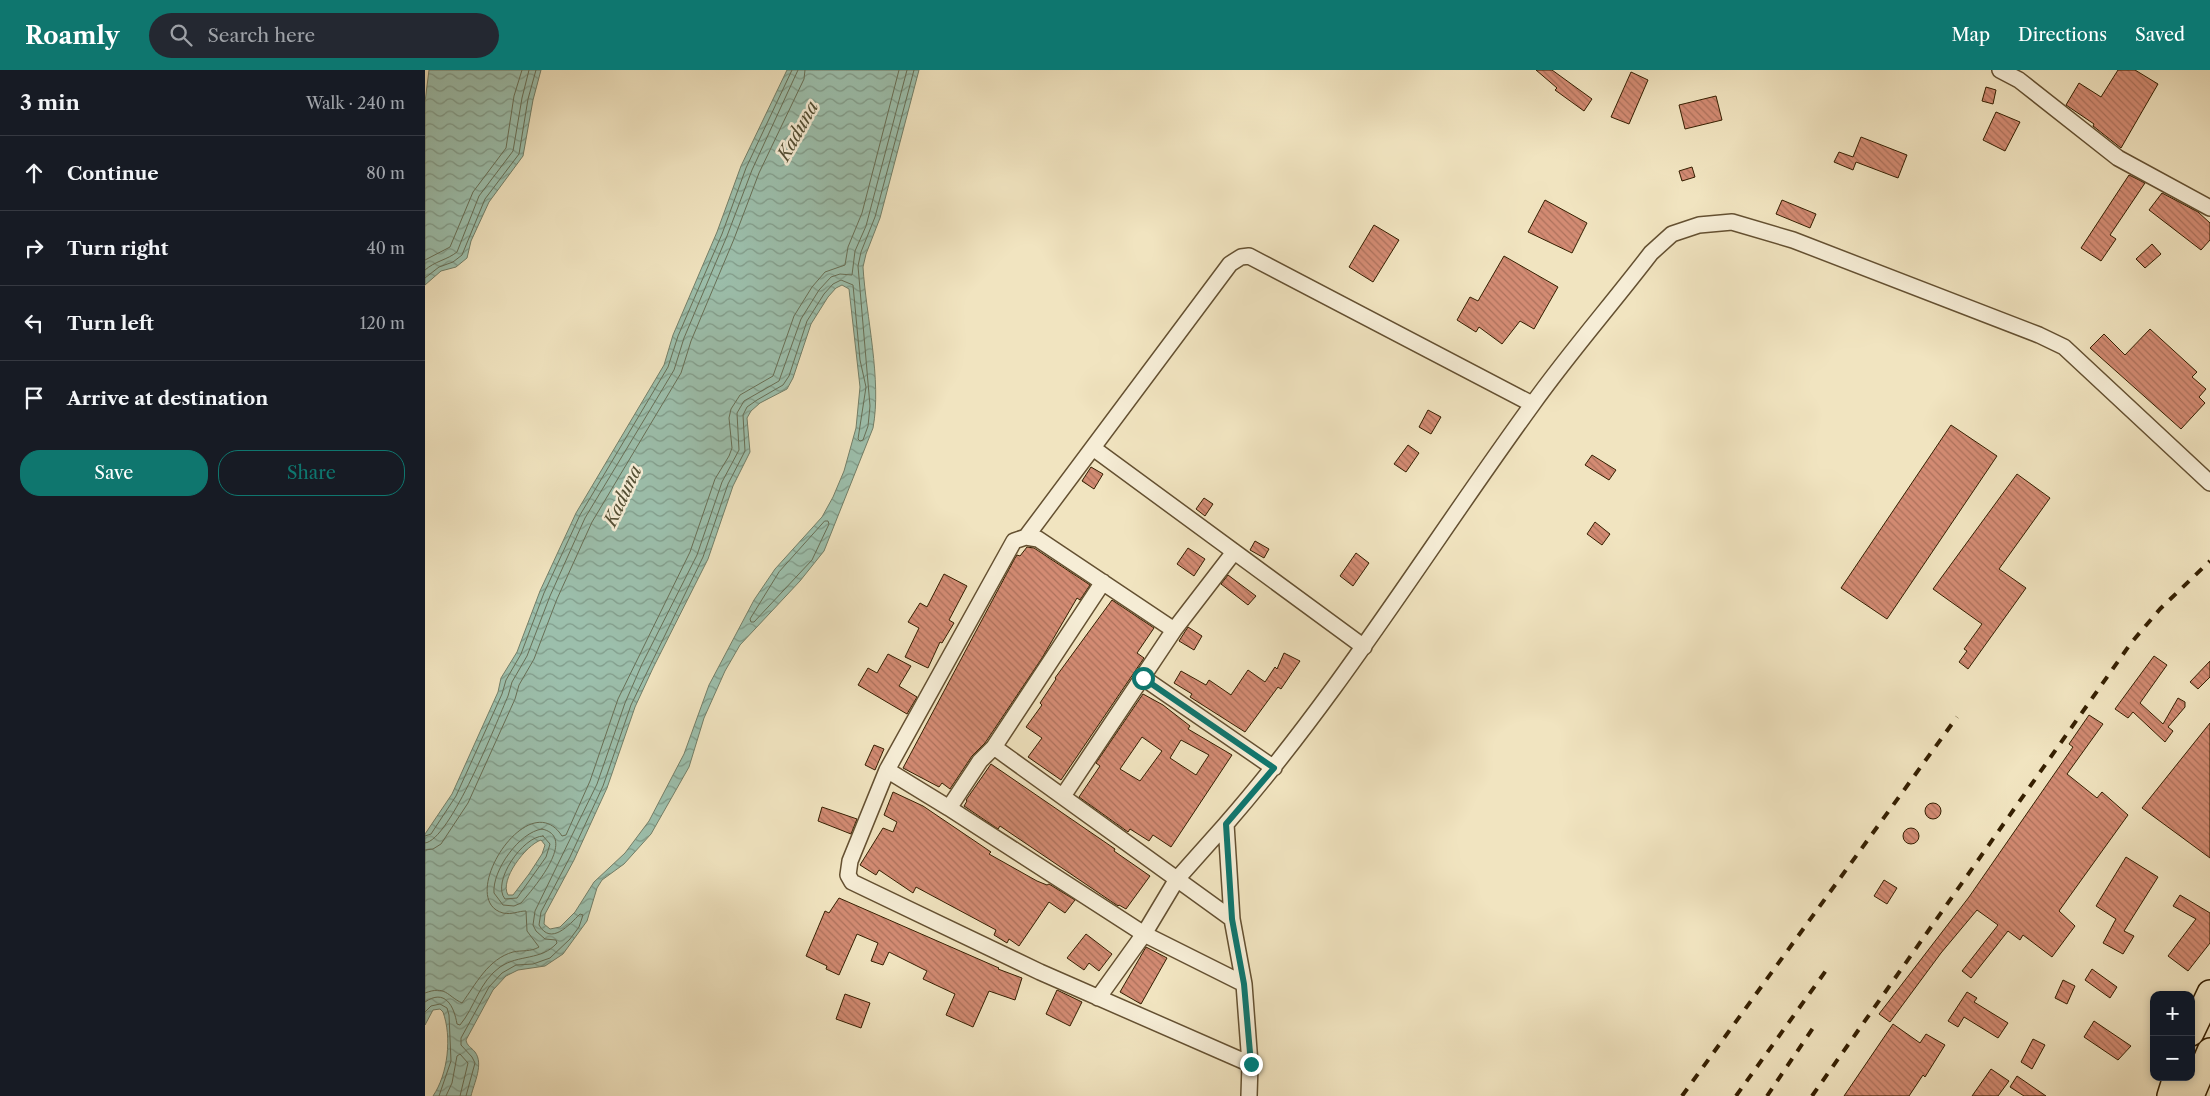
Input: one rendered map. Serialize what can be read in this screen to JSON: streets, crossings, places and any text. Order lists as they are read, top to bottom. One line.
{"water":["Kaduna"],"page":{"header":"Roamly","search":"Search here","nav":["Map","Directions","Saved"],"heading":["3 min","Walk · 240 m"],"list":[["Continue","80 m"],["Turn right","40 m"],["Turn left","120 m"],"Arrive at destination"],"buttons":["Save","Share"],"map_buttons":["+","−"]}}
